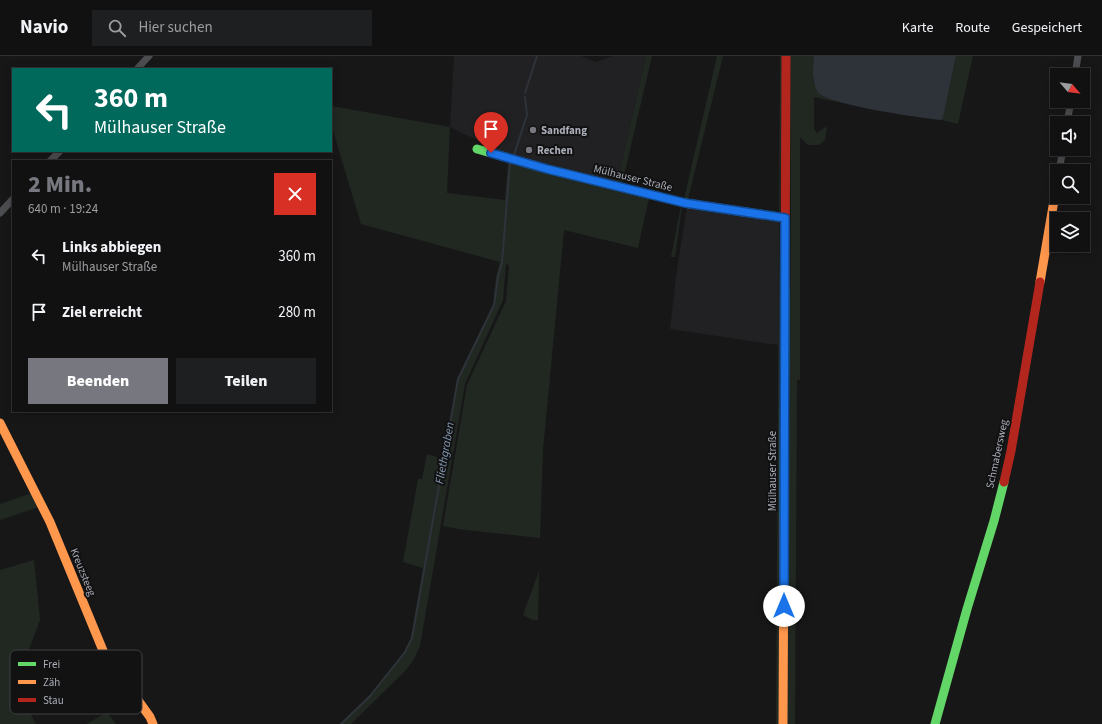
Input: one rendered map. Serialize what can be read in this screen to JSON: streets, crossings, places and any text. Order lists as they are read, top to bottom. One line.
{"streets":{"street":["Mülhauser Straße","Schmabersweg","Kreuzsteeg"]},"water":["Fliethgraben"],"places":["Sandfang","Rechen"],"legend":["Frei","Zäh","Stau"],"north":"bottom right","page":{"header":"Navio","search":"Hier suchen","nav":["Karte","Route","Gespeichert"],"turn":["360 m","Mülhauser Straße"],"heading":["2 Min.","640 m · 19:24"],"list":[{"name":"Links abbiegen","note":"Mülhauser Straße","value":"360 m"},{"name":"Ziel erreicht","value":"280 m"}],"buttons":["Beenden","Teilen"]}}
